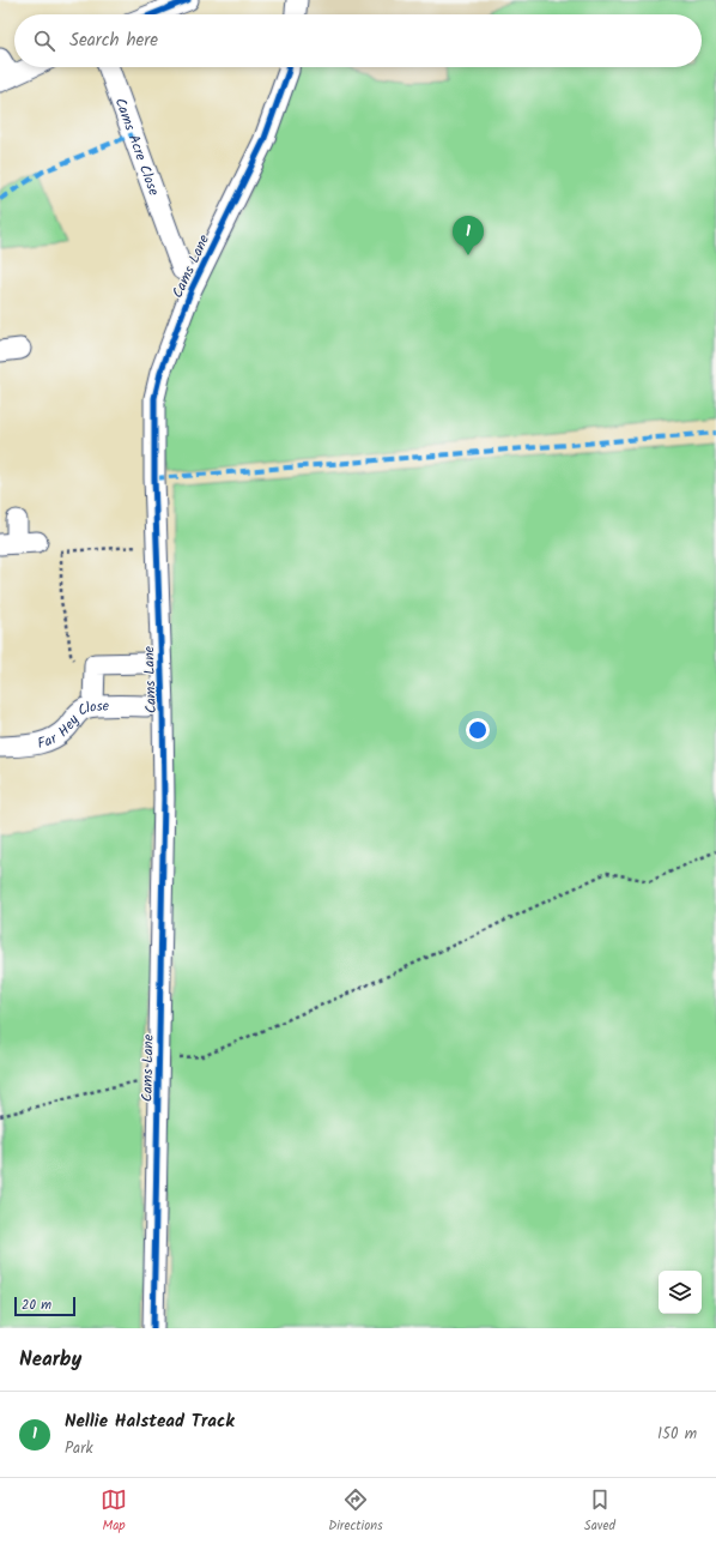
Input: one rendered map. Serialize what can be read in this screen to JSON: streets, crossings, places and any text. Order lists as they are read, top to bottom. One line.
{"streets":{"street":["Cams Acre Close","Cams Lane","Far Hey Close"]},"scale_bar":"20 m","page":{"search":"Search here","pins":"1","scale":"20 m","heading":"Nearby","list":[{"mark":"1","name":"Nellie Halstead Track","note":"Park","value":"150 m"}],"nav":["Map","Directions","Saved"]}}
